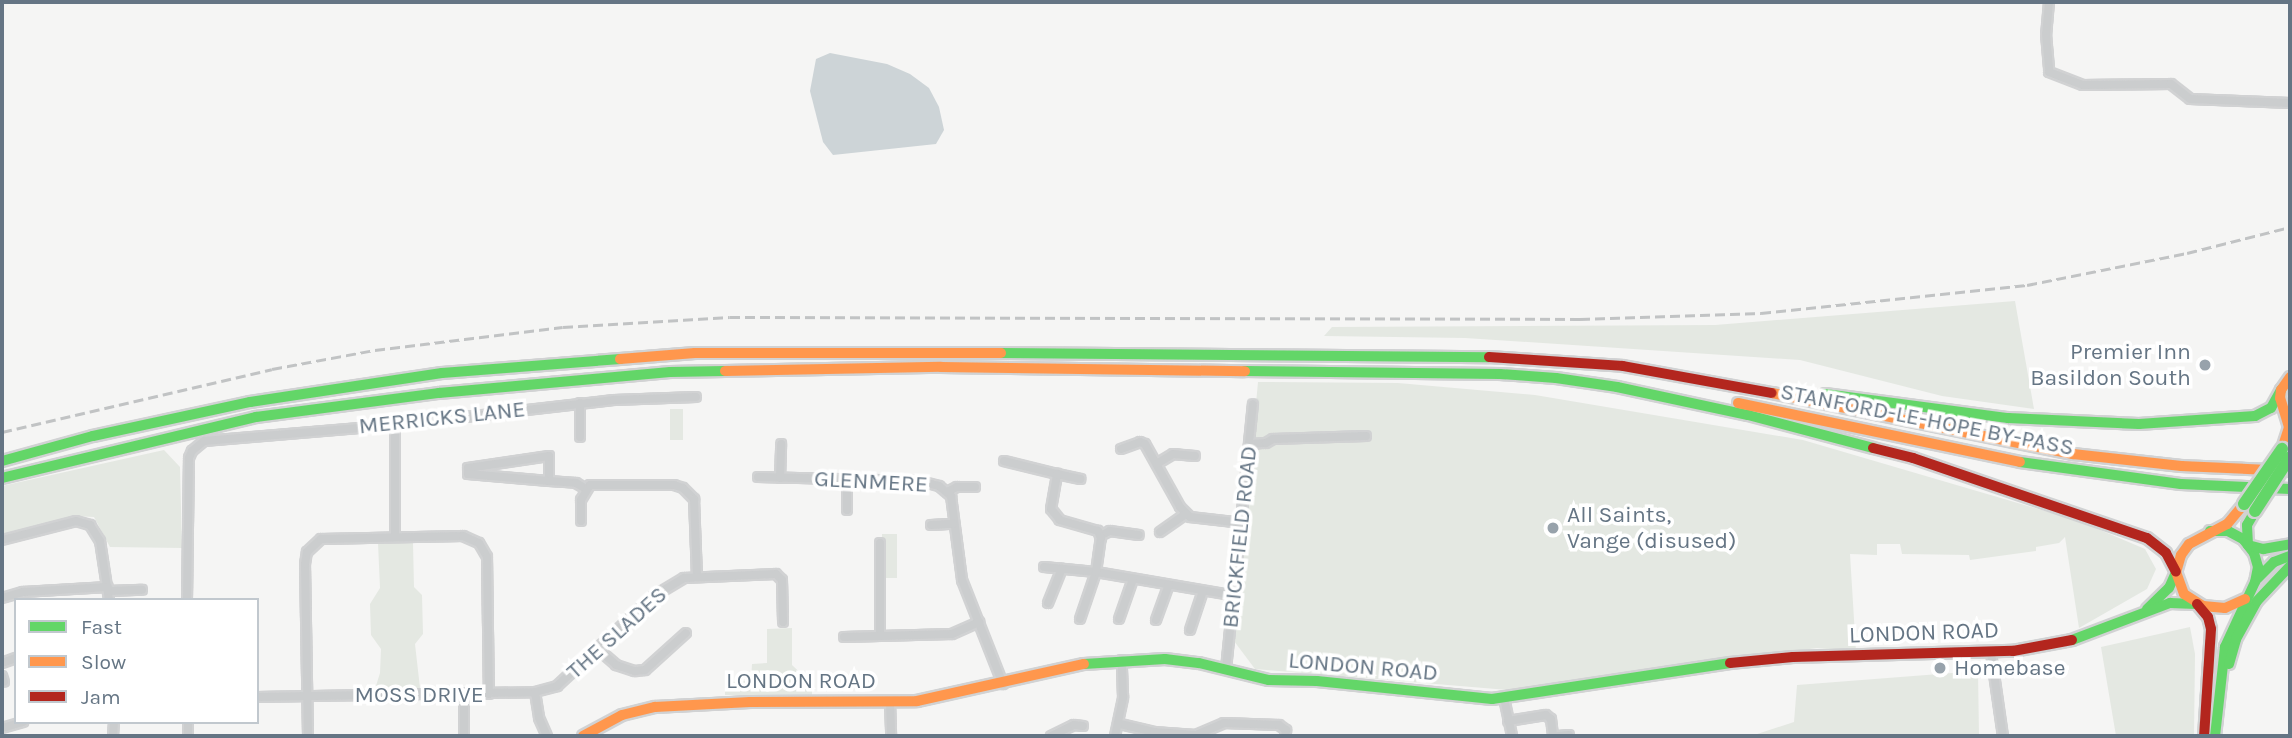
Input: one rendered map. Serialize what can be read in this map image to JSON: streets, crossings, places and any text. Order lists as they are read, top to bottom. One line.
{"streets":{"main road":["STANFORD-LE-HOPE BY-PASS","LONDON ROAD"],"street":["MERRICKS LANE","GLENMERE","BRICKFIELD ROAD","THE SLADES","MOSS DRIVE"]},"crossings":[["GLENMERE","LONDON ROAD"],["BRICKFIELD ROAD","LONDON ROAD"],["THE SLADES","MOSS DRIVE"]],"places":["Premier Inn Basildon South","All Saints, Vange (disused)","Homebase"],"legend":["Fast","Slow","Jam"]}
